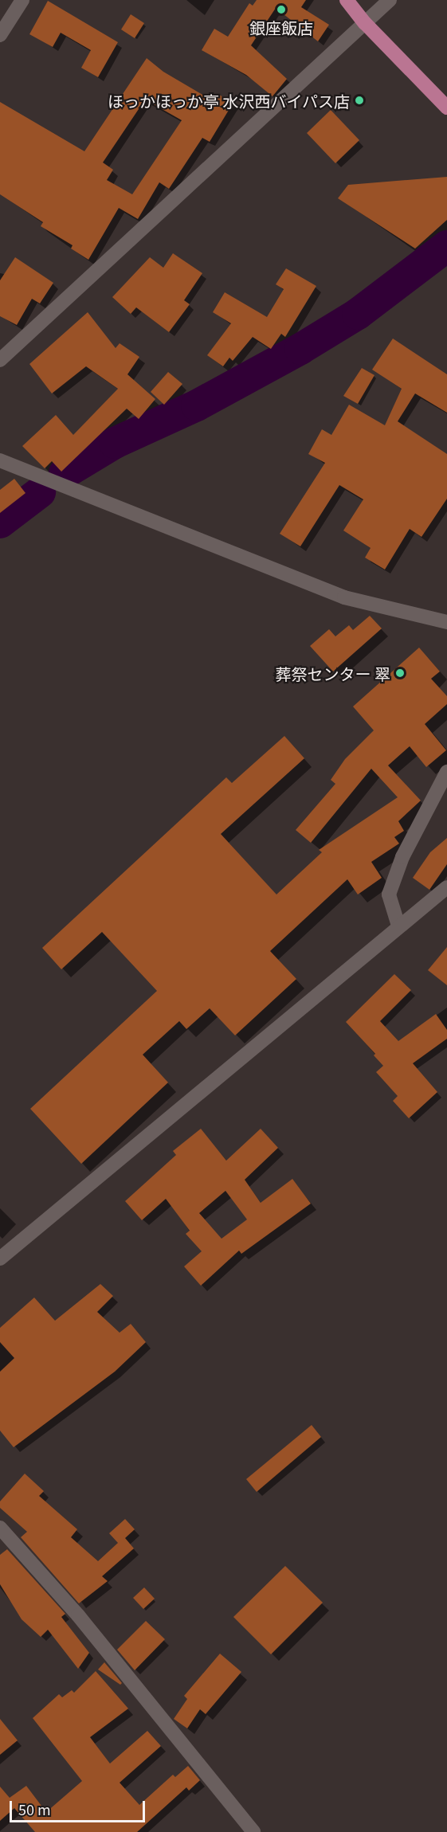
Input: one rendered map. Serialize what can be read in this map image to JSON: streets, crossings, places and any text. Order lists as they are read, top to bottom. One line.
{"places":["銀座飯店","ほっかほっか亭 水沢西バイパス店","葬祭センター 翠"],"scale_bar":"50 m"}
